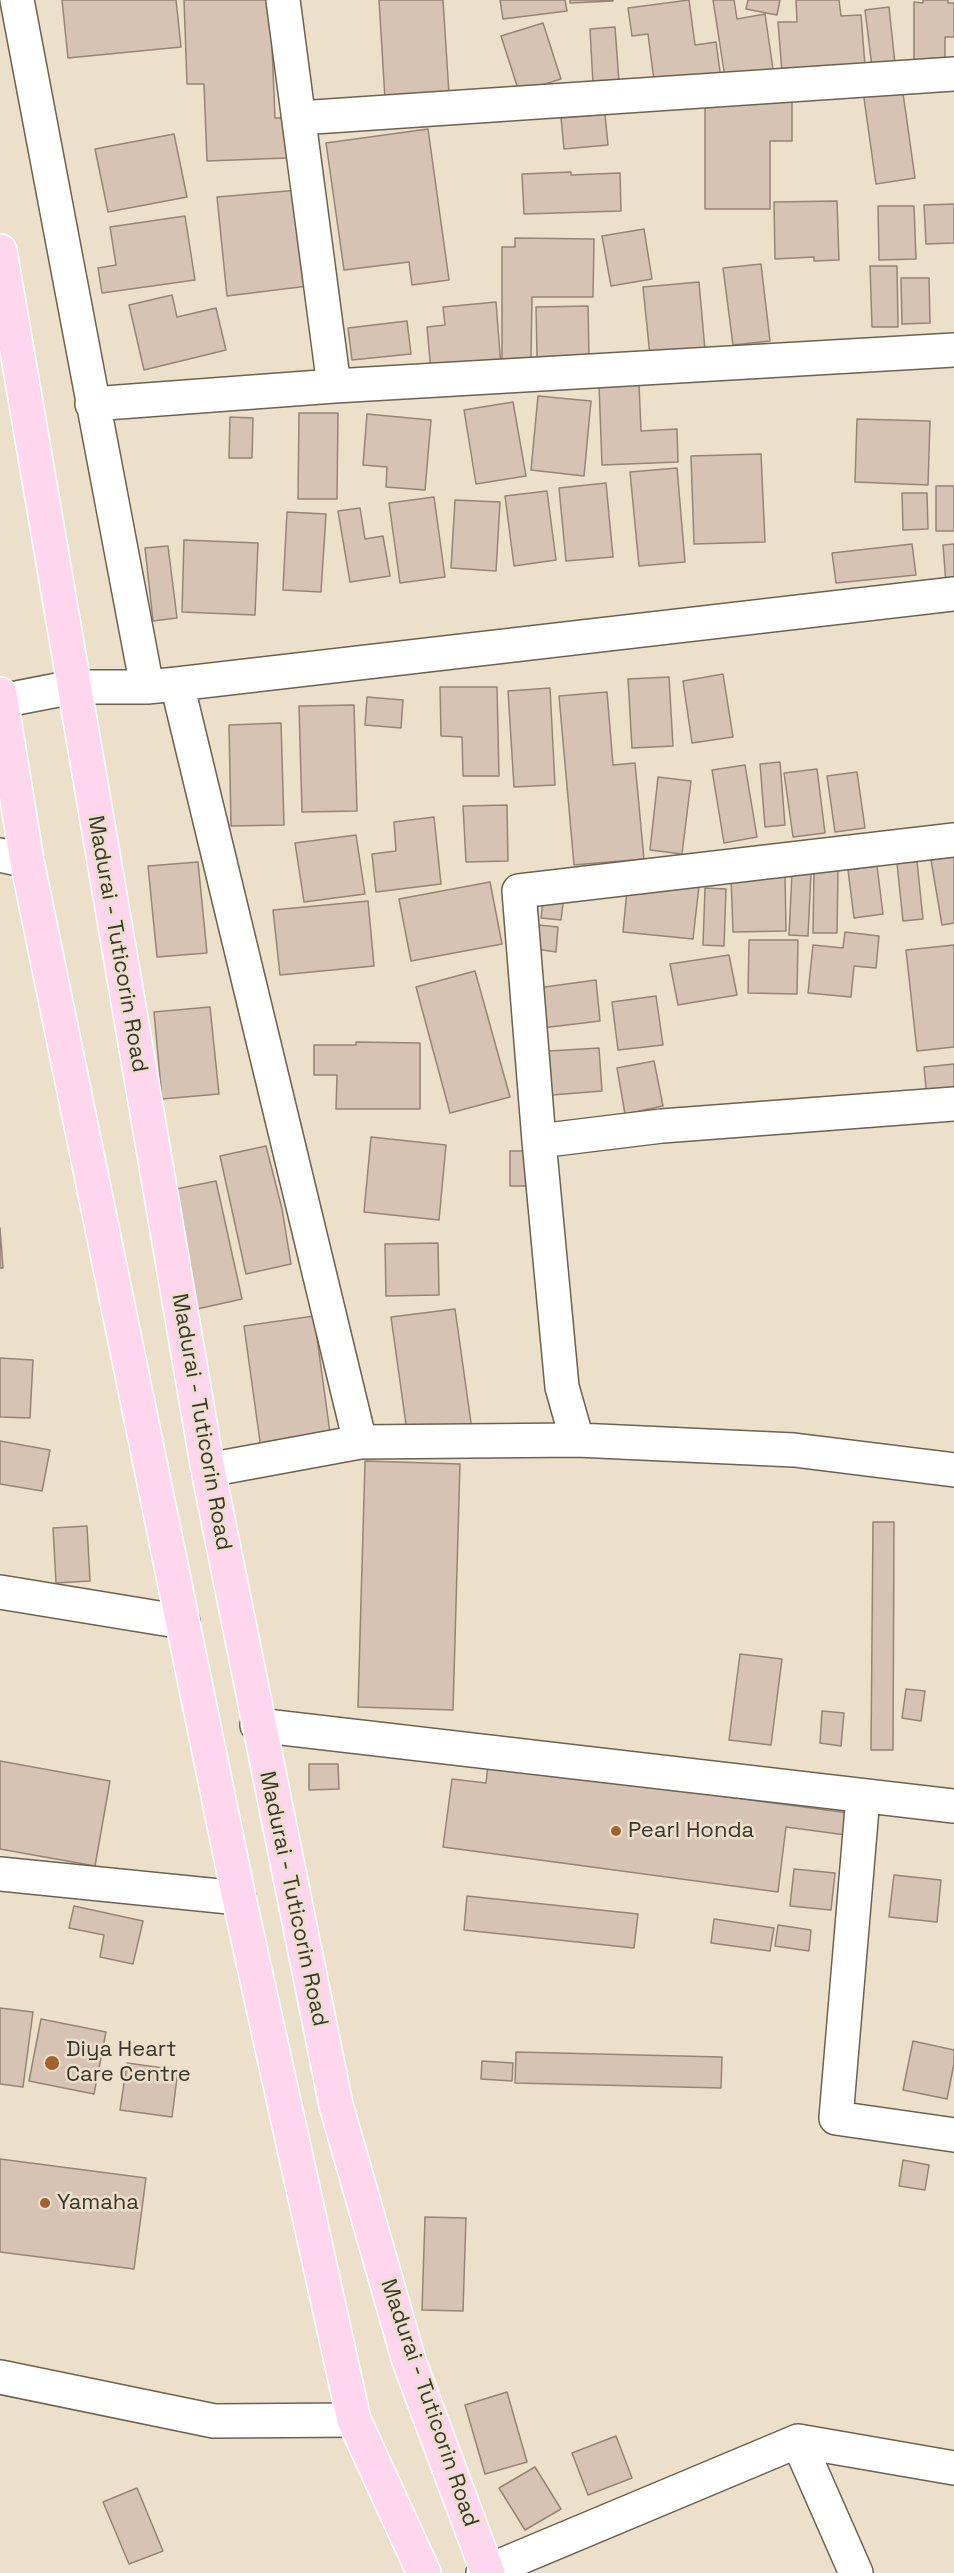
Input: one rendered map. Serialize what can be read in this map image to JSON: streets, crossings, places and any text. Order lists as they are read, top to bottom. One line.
{"streets":{"main road":["Madurai - Tuticorin Road"]},"places":["Pearl Honda","Diya Heart Care Centre","Yamaha"]}
